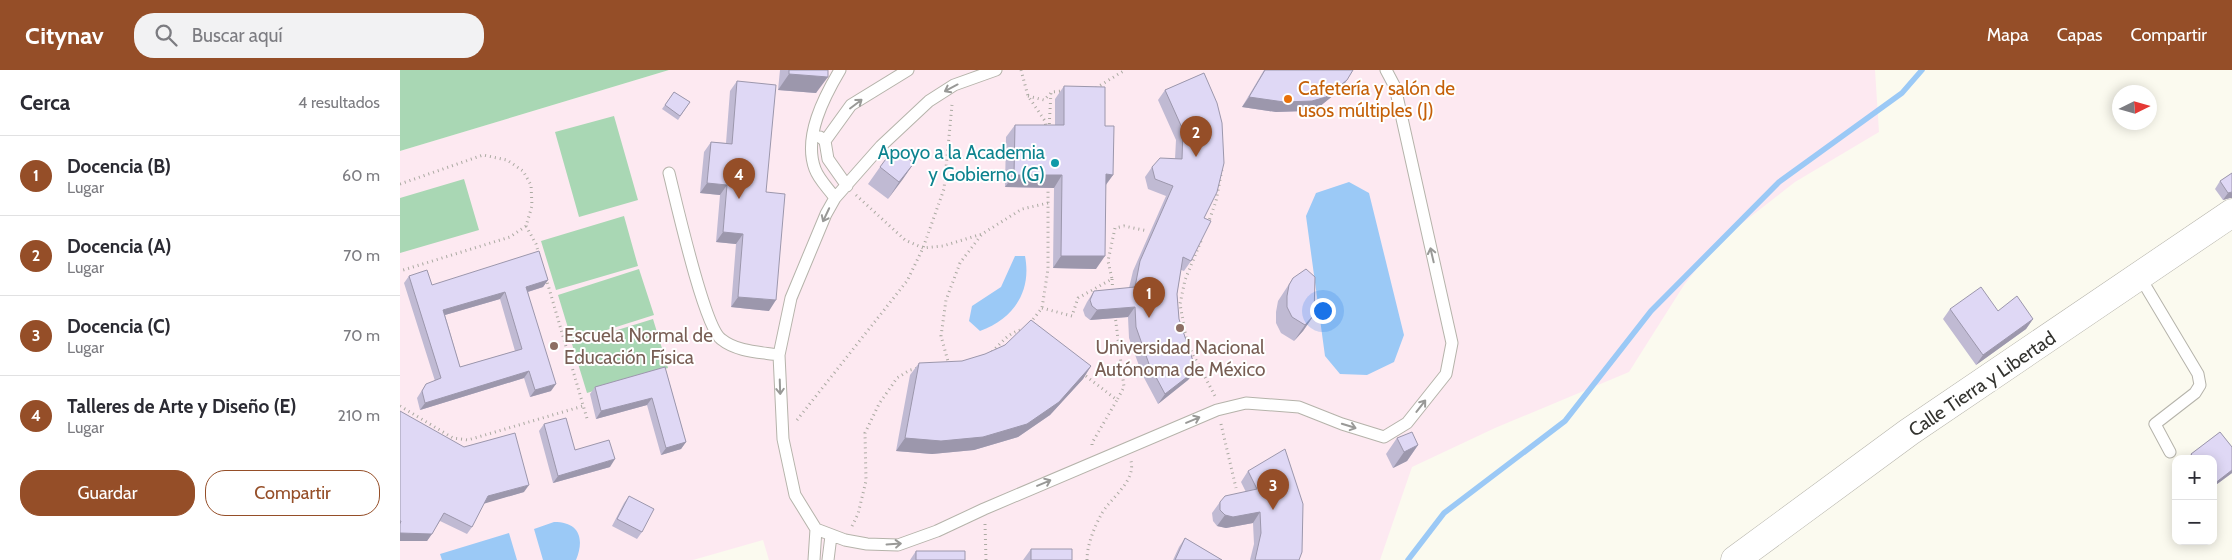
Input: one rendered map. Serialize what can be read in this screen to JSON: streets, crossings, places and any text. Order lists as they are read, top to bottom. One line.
{"streets":{"street":["Calle Tierra y Libertad"]},"places":["Cafetería y salón de usos múltiples (J)","Apoyo a la Academia y Gobierno (G)","Universidad Nacional Autónoma de México","Escuela Normal de Educación Física"],"north":"right","page":{"header":"Citynav","search":"Buscar aquí","nav":["Mapa","Capas","Compartir"],"heading":["Cerca","4 resultados"],"pins":["2","4","1","3"],"list":[{"mark":"1","name":"Docencia (B)","note":"Lugar","value":"60 m"},{"mark":"2","name":"Docencia (A)","note":"Lugar","value":"70 m"},{"mark":"3","name":"Docencia (C)","note":"Lugar","value":"70 m"},{"mark":"4","name":"Talleres de Arte y Diseño (E)","note":"Lugar","value":"210 m"}],"buttons":["Guardar","Compartir"],"map_buttons":["+","−"]}}
